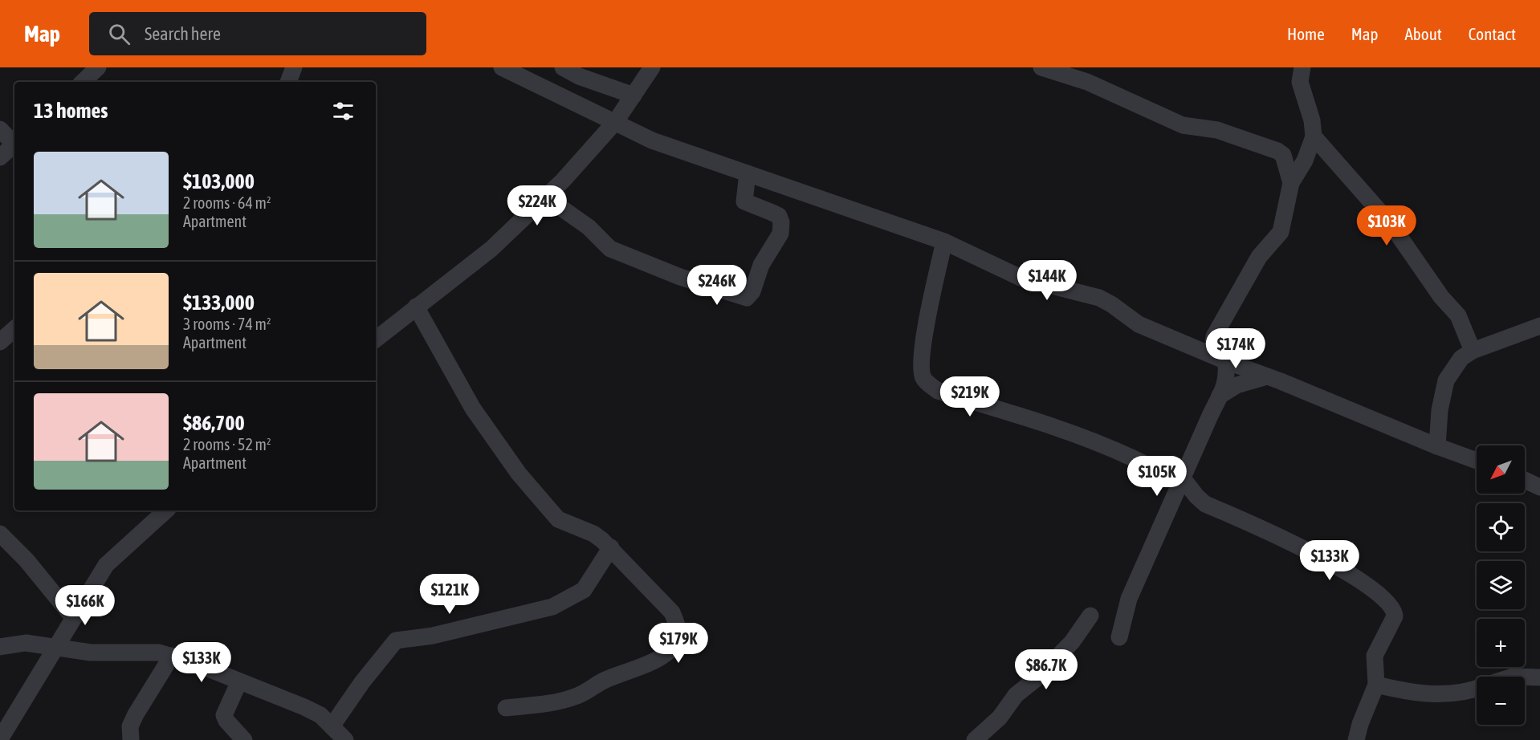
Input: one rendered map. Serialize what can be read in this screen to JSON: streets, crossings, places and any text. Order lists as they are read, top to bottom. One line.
{"north":"bottom left","page":{"header":"Map","search":"Search here","nav":["Home","Map","About","Contact"],"heading":"13 homes","list":[{"name":"$103,000","note":"2 rooms · 64 m² · Apartment"},{"name":"$133,000","note":"3 rooms · 74 m² · Apartment"},{"name":"$86,700","note":"2 rooms · 52 m² · Apartment"}],"price":["$224K","$103K","$144K","$246K","$174K","$219K","$105K","$133K","$121K","$166K","$179K","$133K","$86.7K"],"map_buttons":["+","−"]}}
